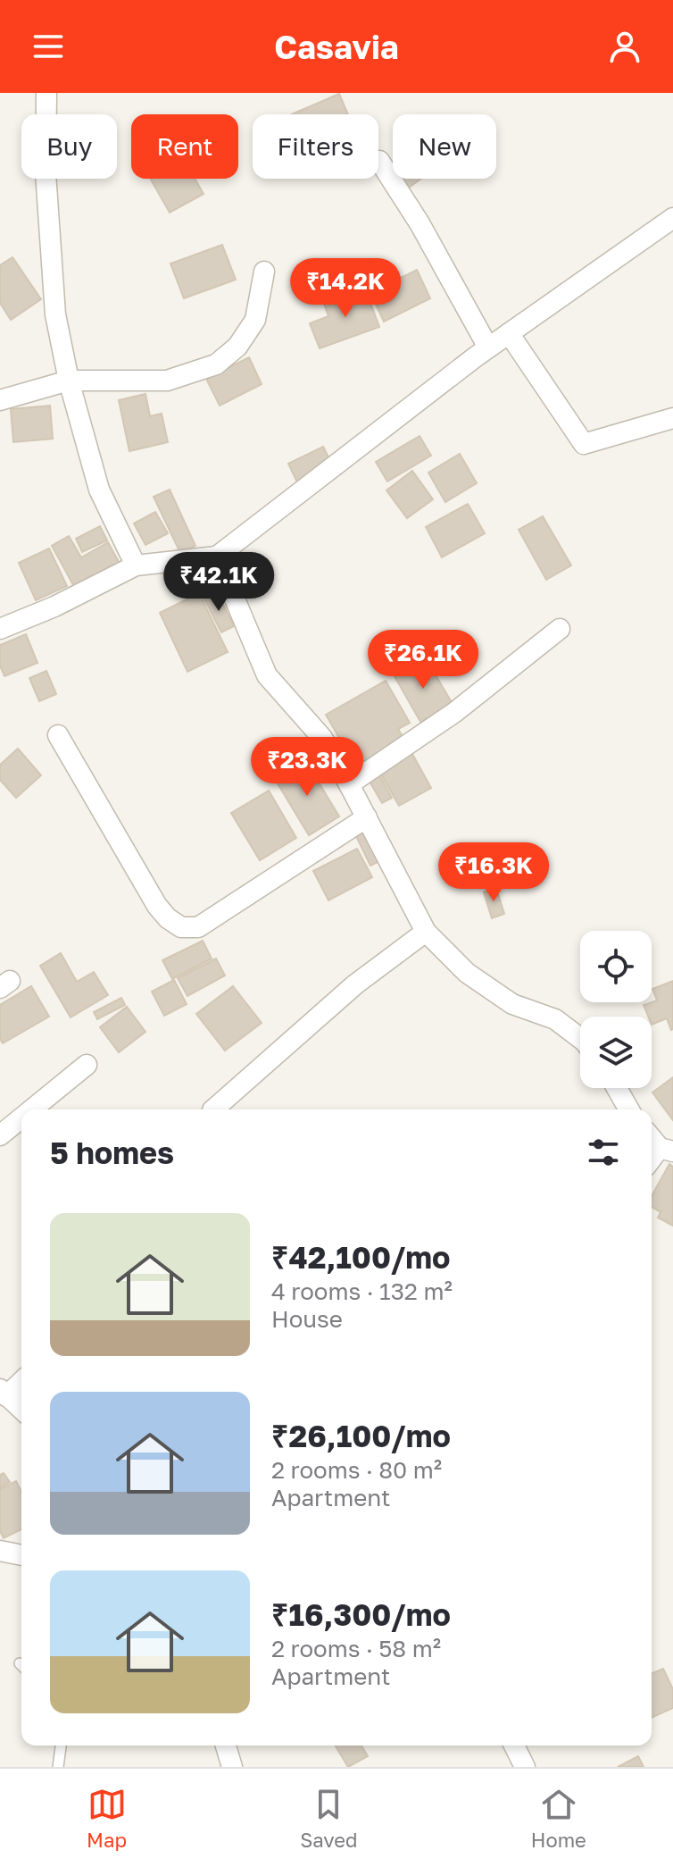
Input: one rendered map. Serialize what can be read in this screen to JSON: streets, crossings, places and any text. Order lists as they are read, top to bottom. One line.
{"page":{"header":"Casavia","chip":["Buy","Rent","Filters","New"],"price":["₹14.2K","₹42.1K","₹26.1K","₹23.3K","₹16.3K"],"heading":"5 homes","list":[{"name":"₹42,100/mo","note":"4 rooms · 132 m² · House"},{"name":"₹26,100/mo","note":"2 rooms · 80 m² · Apartment"},{"name":"₹16,300/mo","note":"2 rooms · 58 m² · Apartment"}],"tabs":["Map","Saved","Home"]}}
